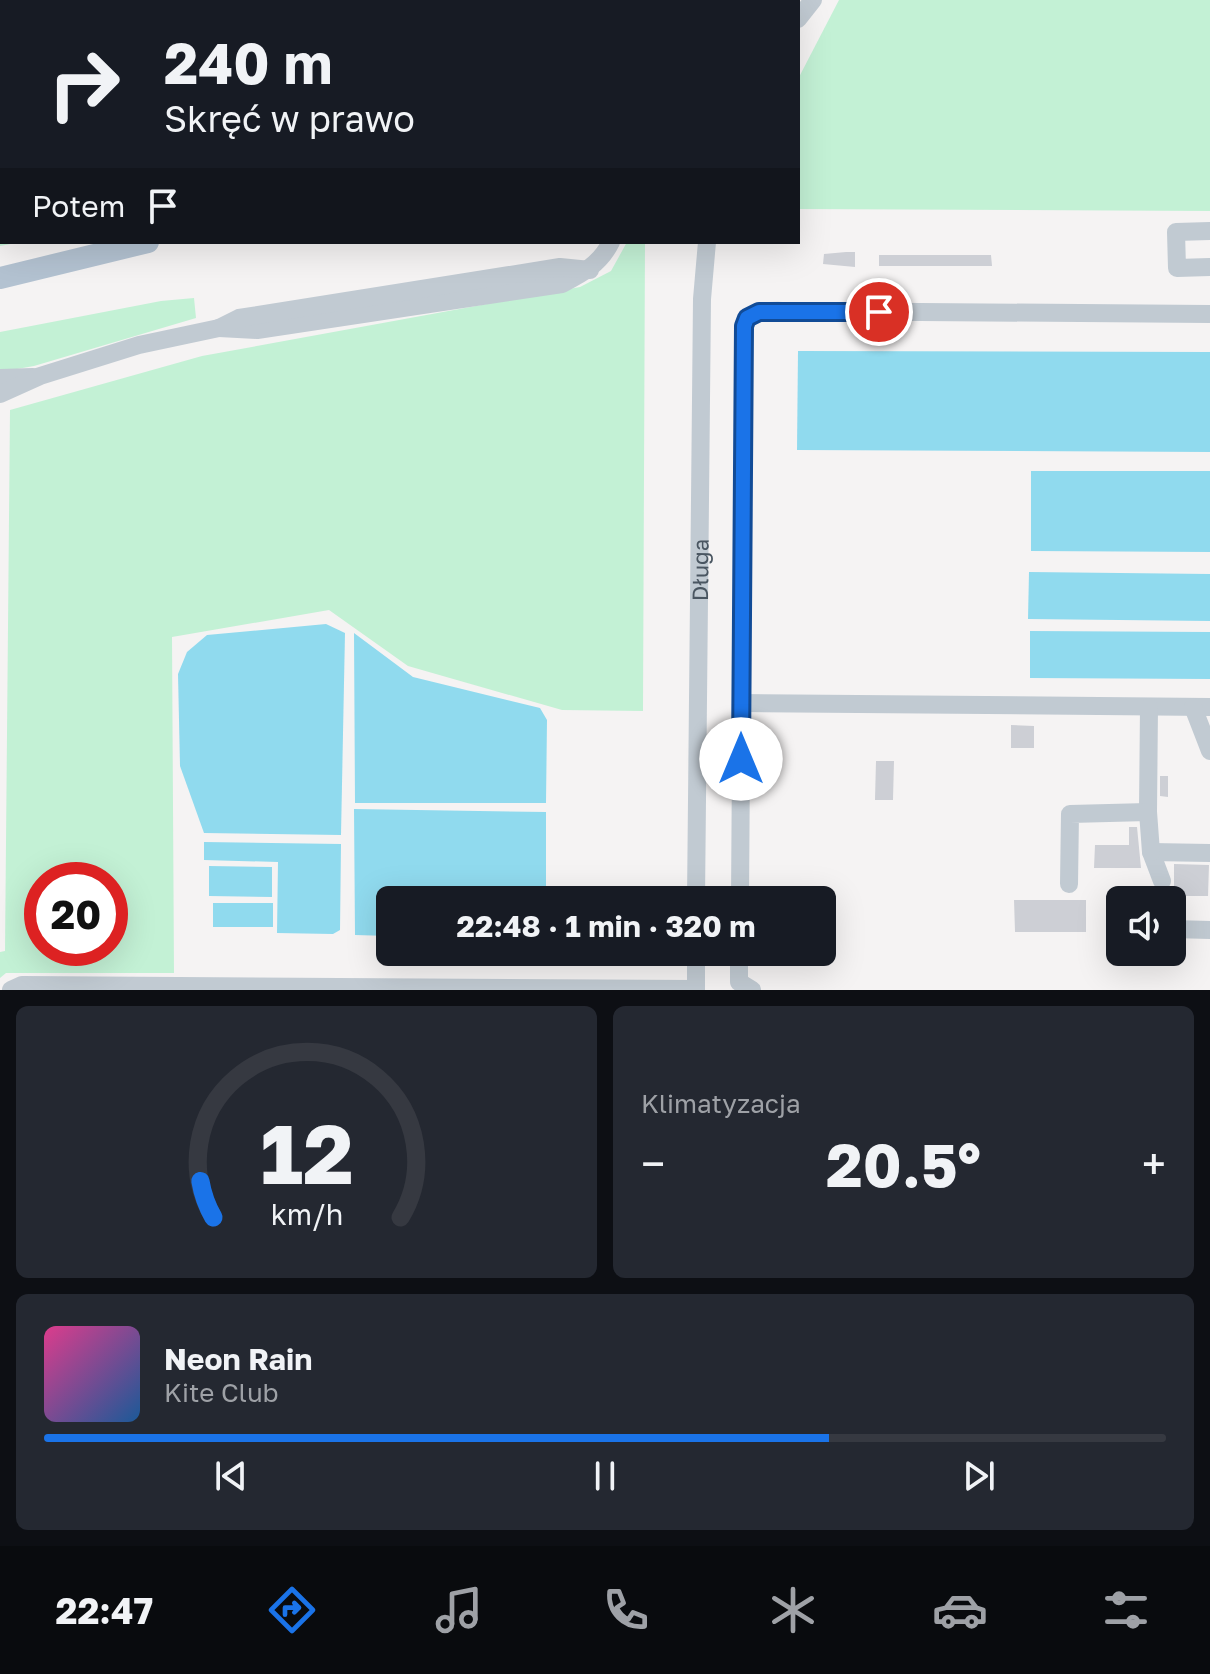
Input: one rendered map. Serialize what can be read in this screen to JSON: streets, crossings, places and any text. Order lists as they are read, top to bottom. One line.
{"streets":{"street":["Długa"]},"page":{"turn":["240 m","Skręć w prawo"],"then":"Potem","limit":"20","trip":"22:48 · 1 min · 320 m","tile":"Klimatyzacja","heat":["−","20.5°","+"],"song":["Neon Rain","Kite Club"],"tabs":"22:47","gauge":["12","km/h"]}}
